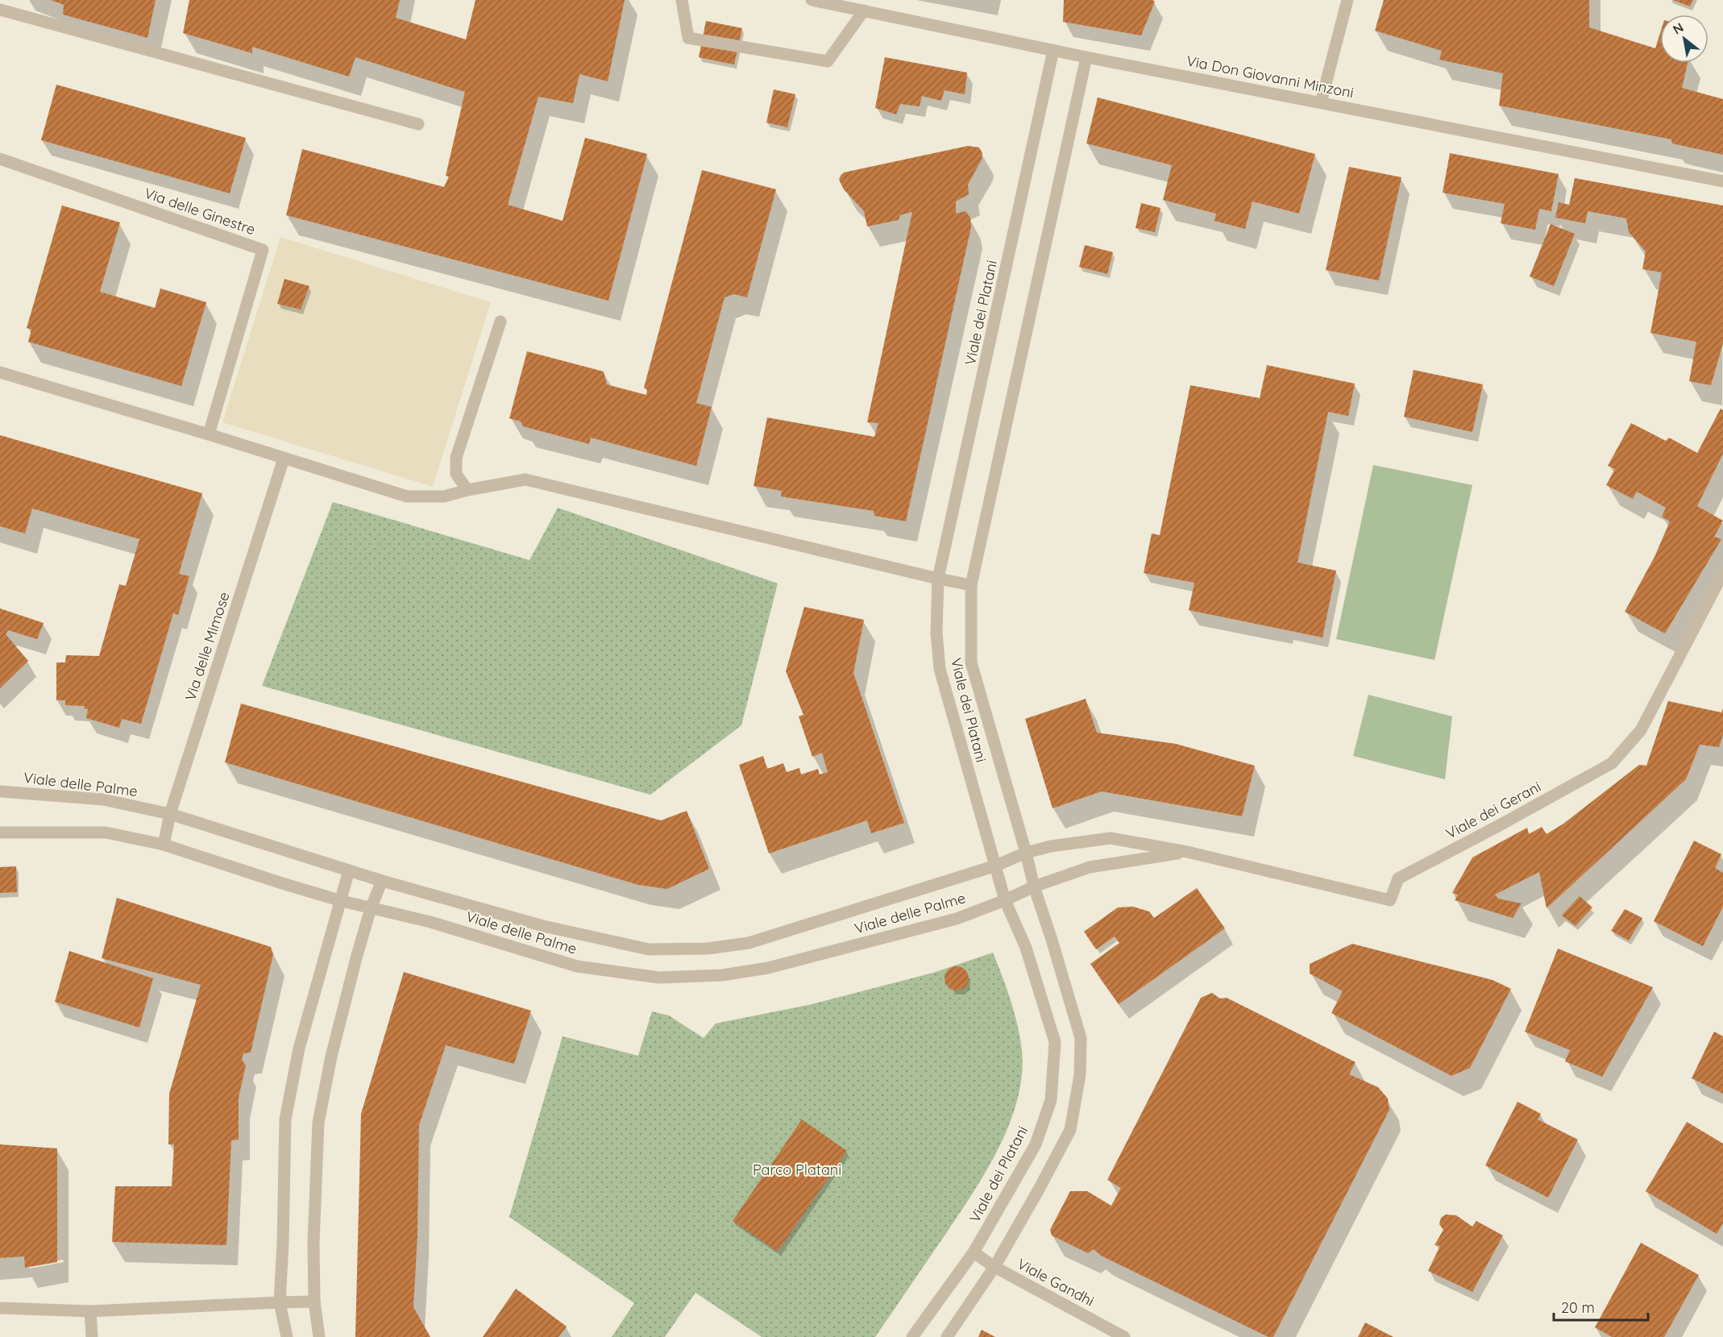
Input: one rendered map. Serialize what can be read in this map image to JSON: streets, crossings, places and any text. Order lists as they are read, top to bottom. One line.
{"streets":{"street":["Via Don Giovanni Minzoni","Via delle Ginestre","Viale dei Platani","Via delle Mimose","Viale delle Palme","Viale dei Gerani","Viale Gandhi"]},"crossings":[["Via Don Giovanni Minzoni","Viale dei Platani"],["Viale dei Platani","Viale delle Palme"],["Viale dei Platani","Viale dei Gerani"],["Viale dei Platani","Viale Gandhi"],["Via delle Mimose","Viale delle Palme"],["Viale delle Palme","Viale dei Gerani"]],"parks":["Parco Platani"],"scale_bar":"20 m","north":"top left"}
